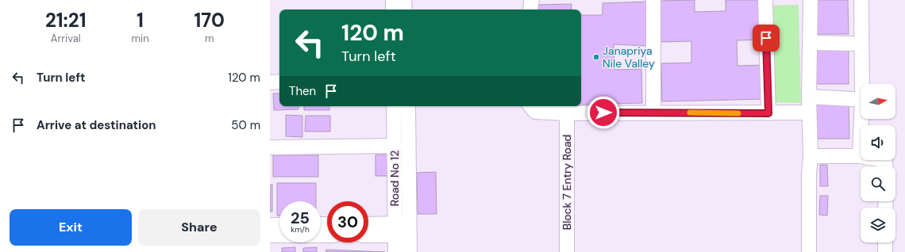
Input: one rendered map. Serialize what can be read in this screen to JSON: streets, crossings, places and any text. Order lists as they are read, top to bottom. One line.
{"streets":{"street":["Road No 12","Block 7 Entry Road"]},"places":["Janapriya Nile Valley"],"north":"right","page":{"eta":["21:21","Arrival","1","min","170","m"],"turn":["120 m","Turn left"],"list":[{"name":"Turn left","value":"120 m"},{"name":"Arrive at destination","value":"50 m"}],"then":"Then","speed":"25 km/h","limit":"30","buttons":["Exit","Share"]}}
